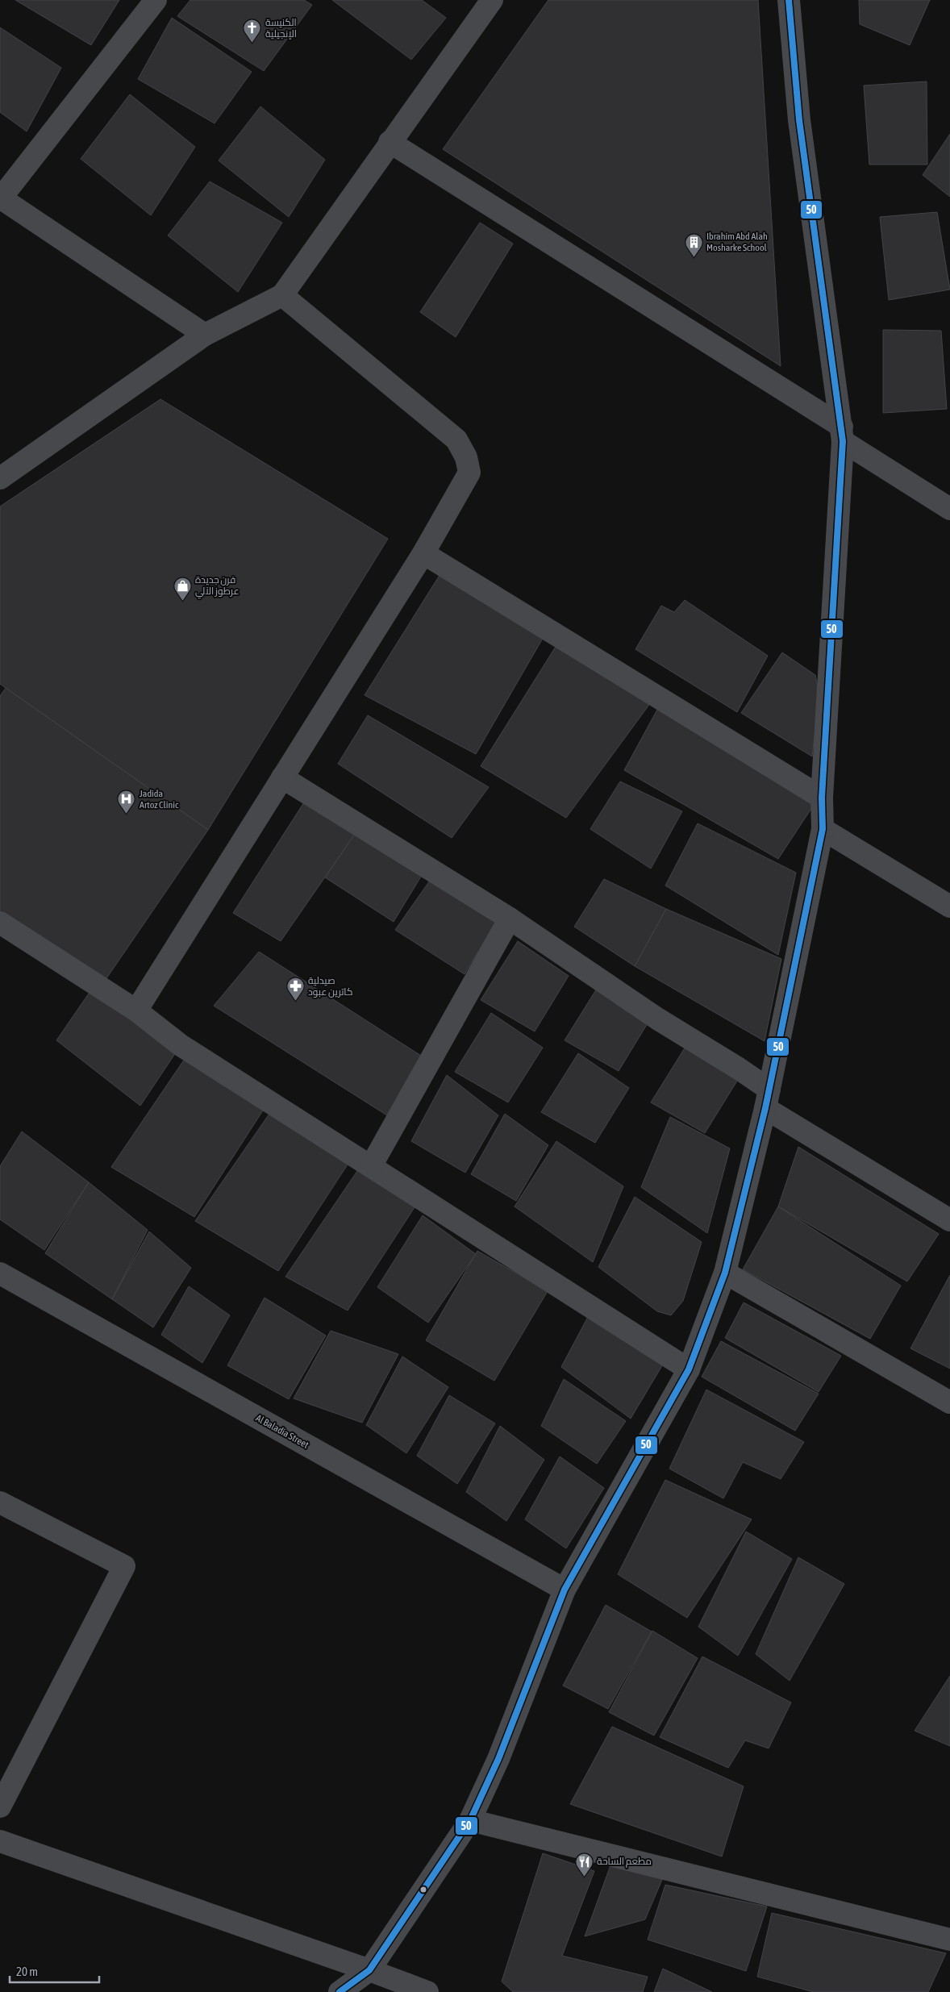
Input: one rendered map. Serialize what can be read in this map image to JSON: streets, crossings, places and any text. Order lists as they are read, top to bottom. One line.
{"streets":{"street":["Al Baladia Street"]},"places":{"church":["الكنيسة الإنجيلية"],"building":["Ibrahim Abd Alah Mosharke School"],"shop":["فرن جديدة عرطوز الآلي"],"hospital":["Jadida Artoz Clinic"],"pharmacy":["صيدلية كاترين عبود"],"restaurant":["مطعم الساحة"]},"lines":["transit line 50"],"scale_bar":"20 m"}
